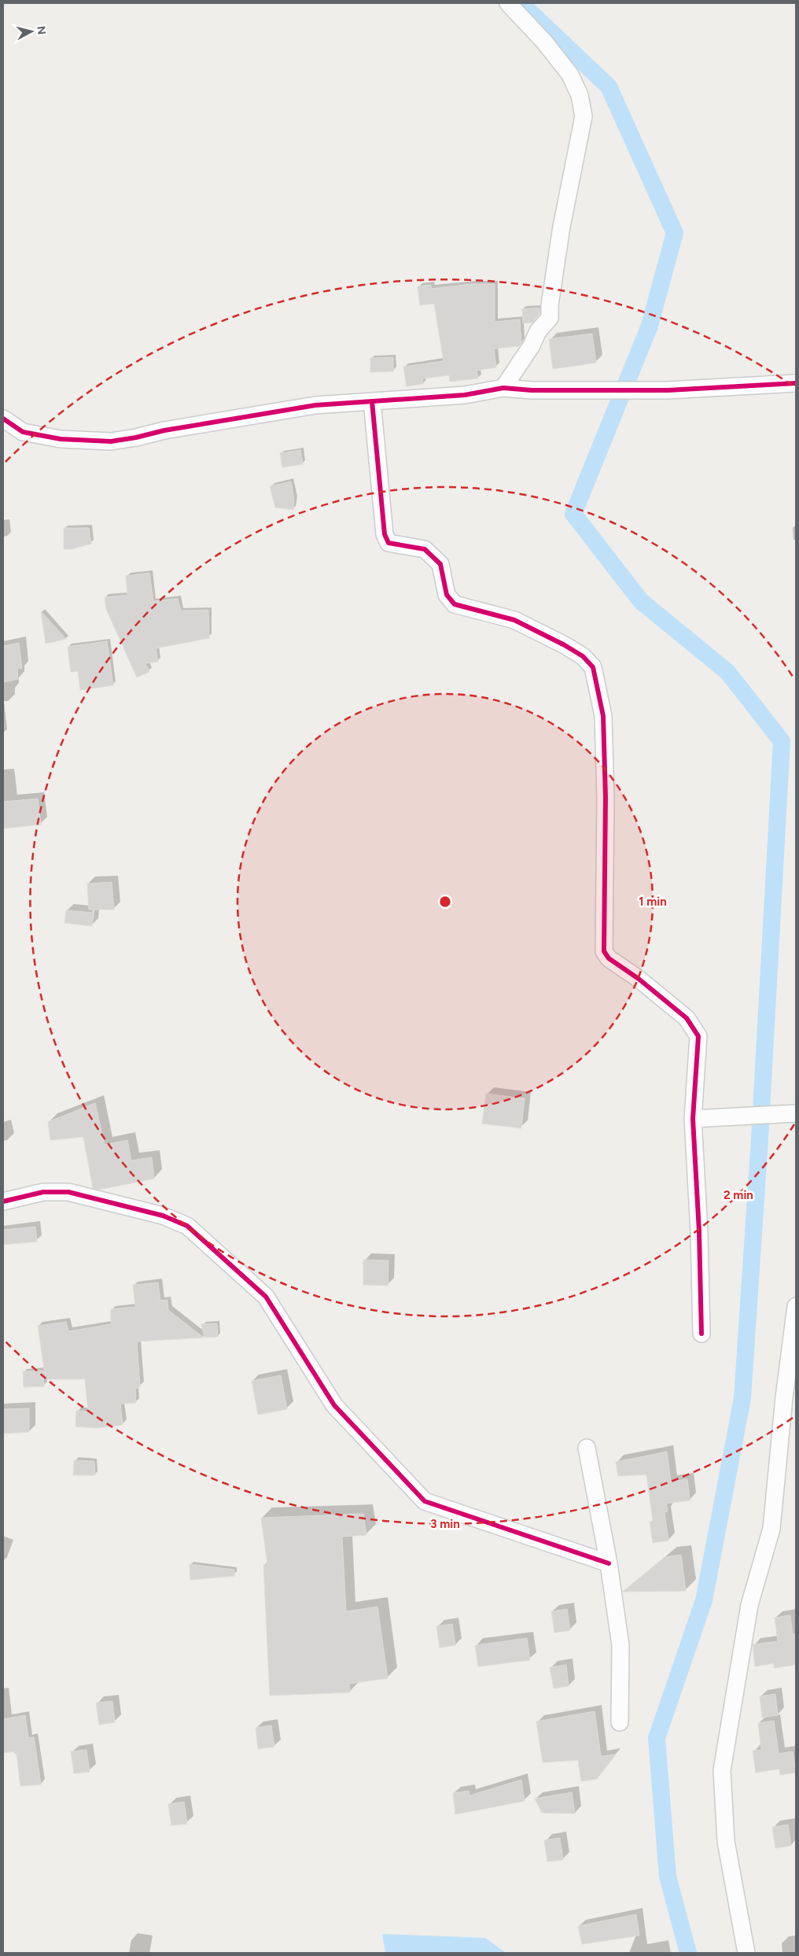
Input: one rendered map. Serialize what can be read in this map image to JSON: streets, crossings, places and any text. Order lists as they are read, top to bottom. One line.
{"north":"right","rings":["1 min","2 min","3 min"]}
